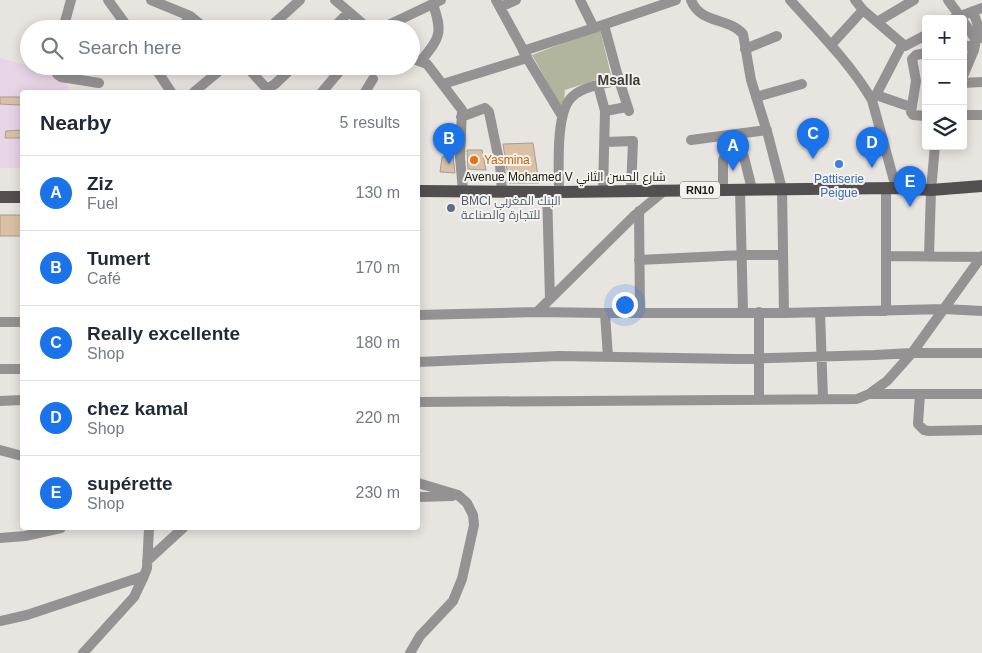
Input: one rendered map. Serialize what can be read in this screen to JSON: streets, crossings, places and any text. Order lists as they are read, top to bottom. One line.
{"streets":{"main road":["Avenue Mohamed V شارع الحسن الثاني","RN10"]},"districts":["Msalla"],"places":["Yasmina","Pattiserie Peigue","BMCI البنك المغربي للتجارة والصناعة"],"page":{"map_buttons":["+","−"],"search":"Search here","heading":["Nearby","5 results"],"pins":["C","B","D","A","E"],"list":[{"mark":"A","name":"Ziz","note":"Fuel","value":"130 m"},{"mark":"B","name":"Tumert","note":"Café","value":"170 m"},{"mark":"C","name":"Really excellente","note":"Shop","value":"180 m"},{"mark":"D","name":"chez kamal","note":"Shop","value":"220 m"},{"mark":"E","name":"supérette","note":"Shop","value":"230 m"}]}}
